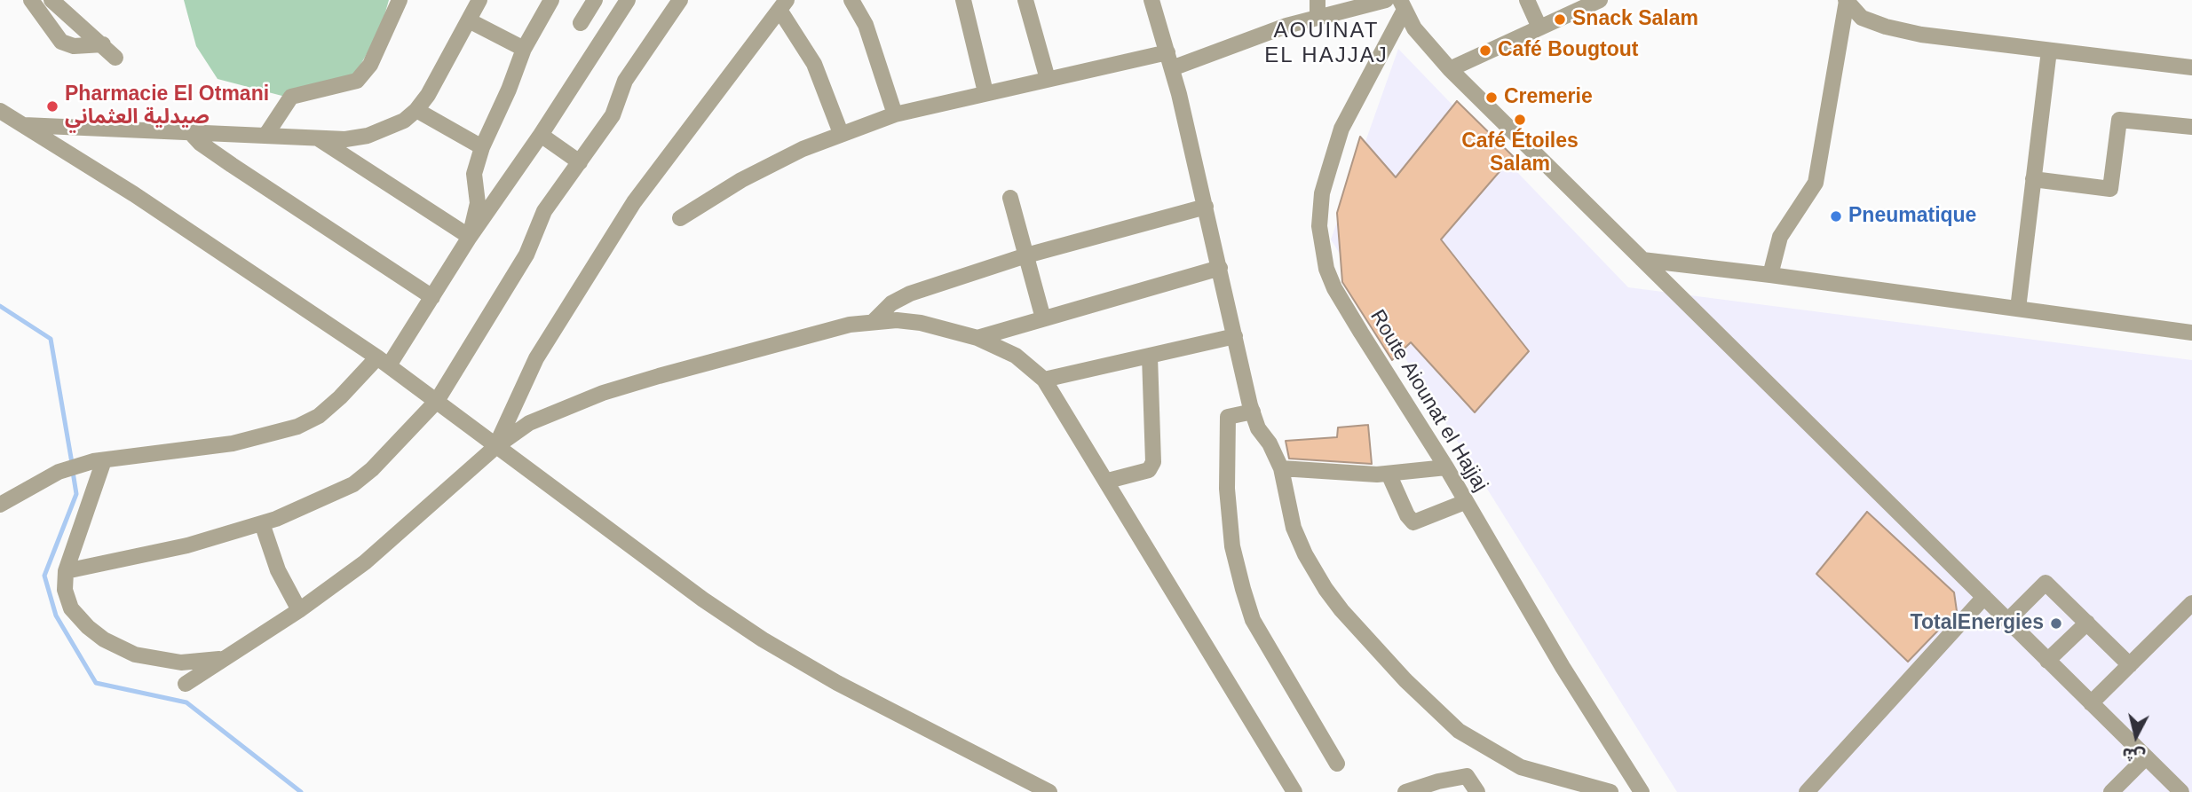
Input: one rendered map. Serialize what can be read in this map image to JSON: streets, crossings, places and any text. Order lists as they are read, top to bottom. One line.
{"streets":{"street":["Route Aiounat el Hajjaj"]},"districts":["AOUINAT EL HAJJAJ"],"places":["Snack Salam","Café Bougtout","Cremerie","Pharmacie El Otmani صيدلية العثماني","Café Étoiles Salam","Pneumatique","TotalEnergies"],"north":"bottom"}
